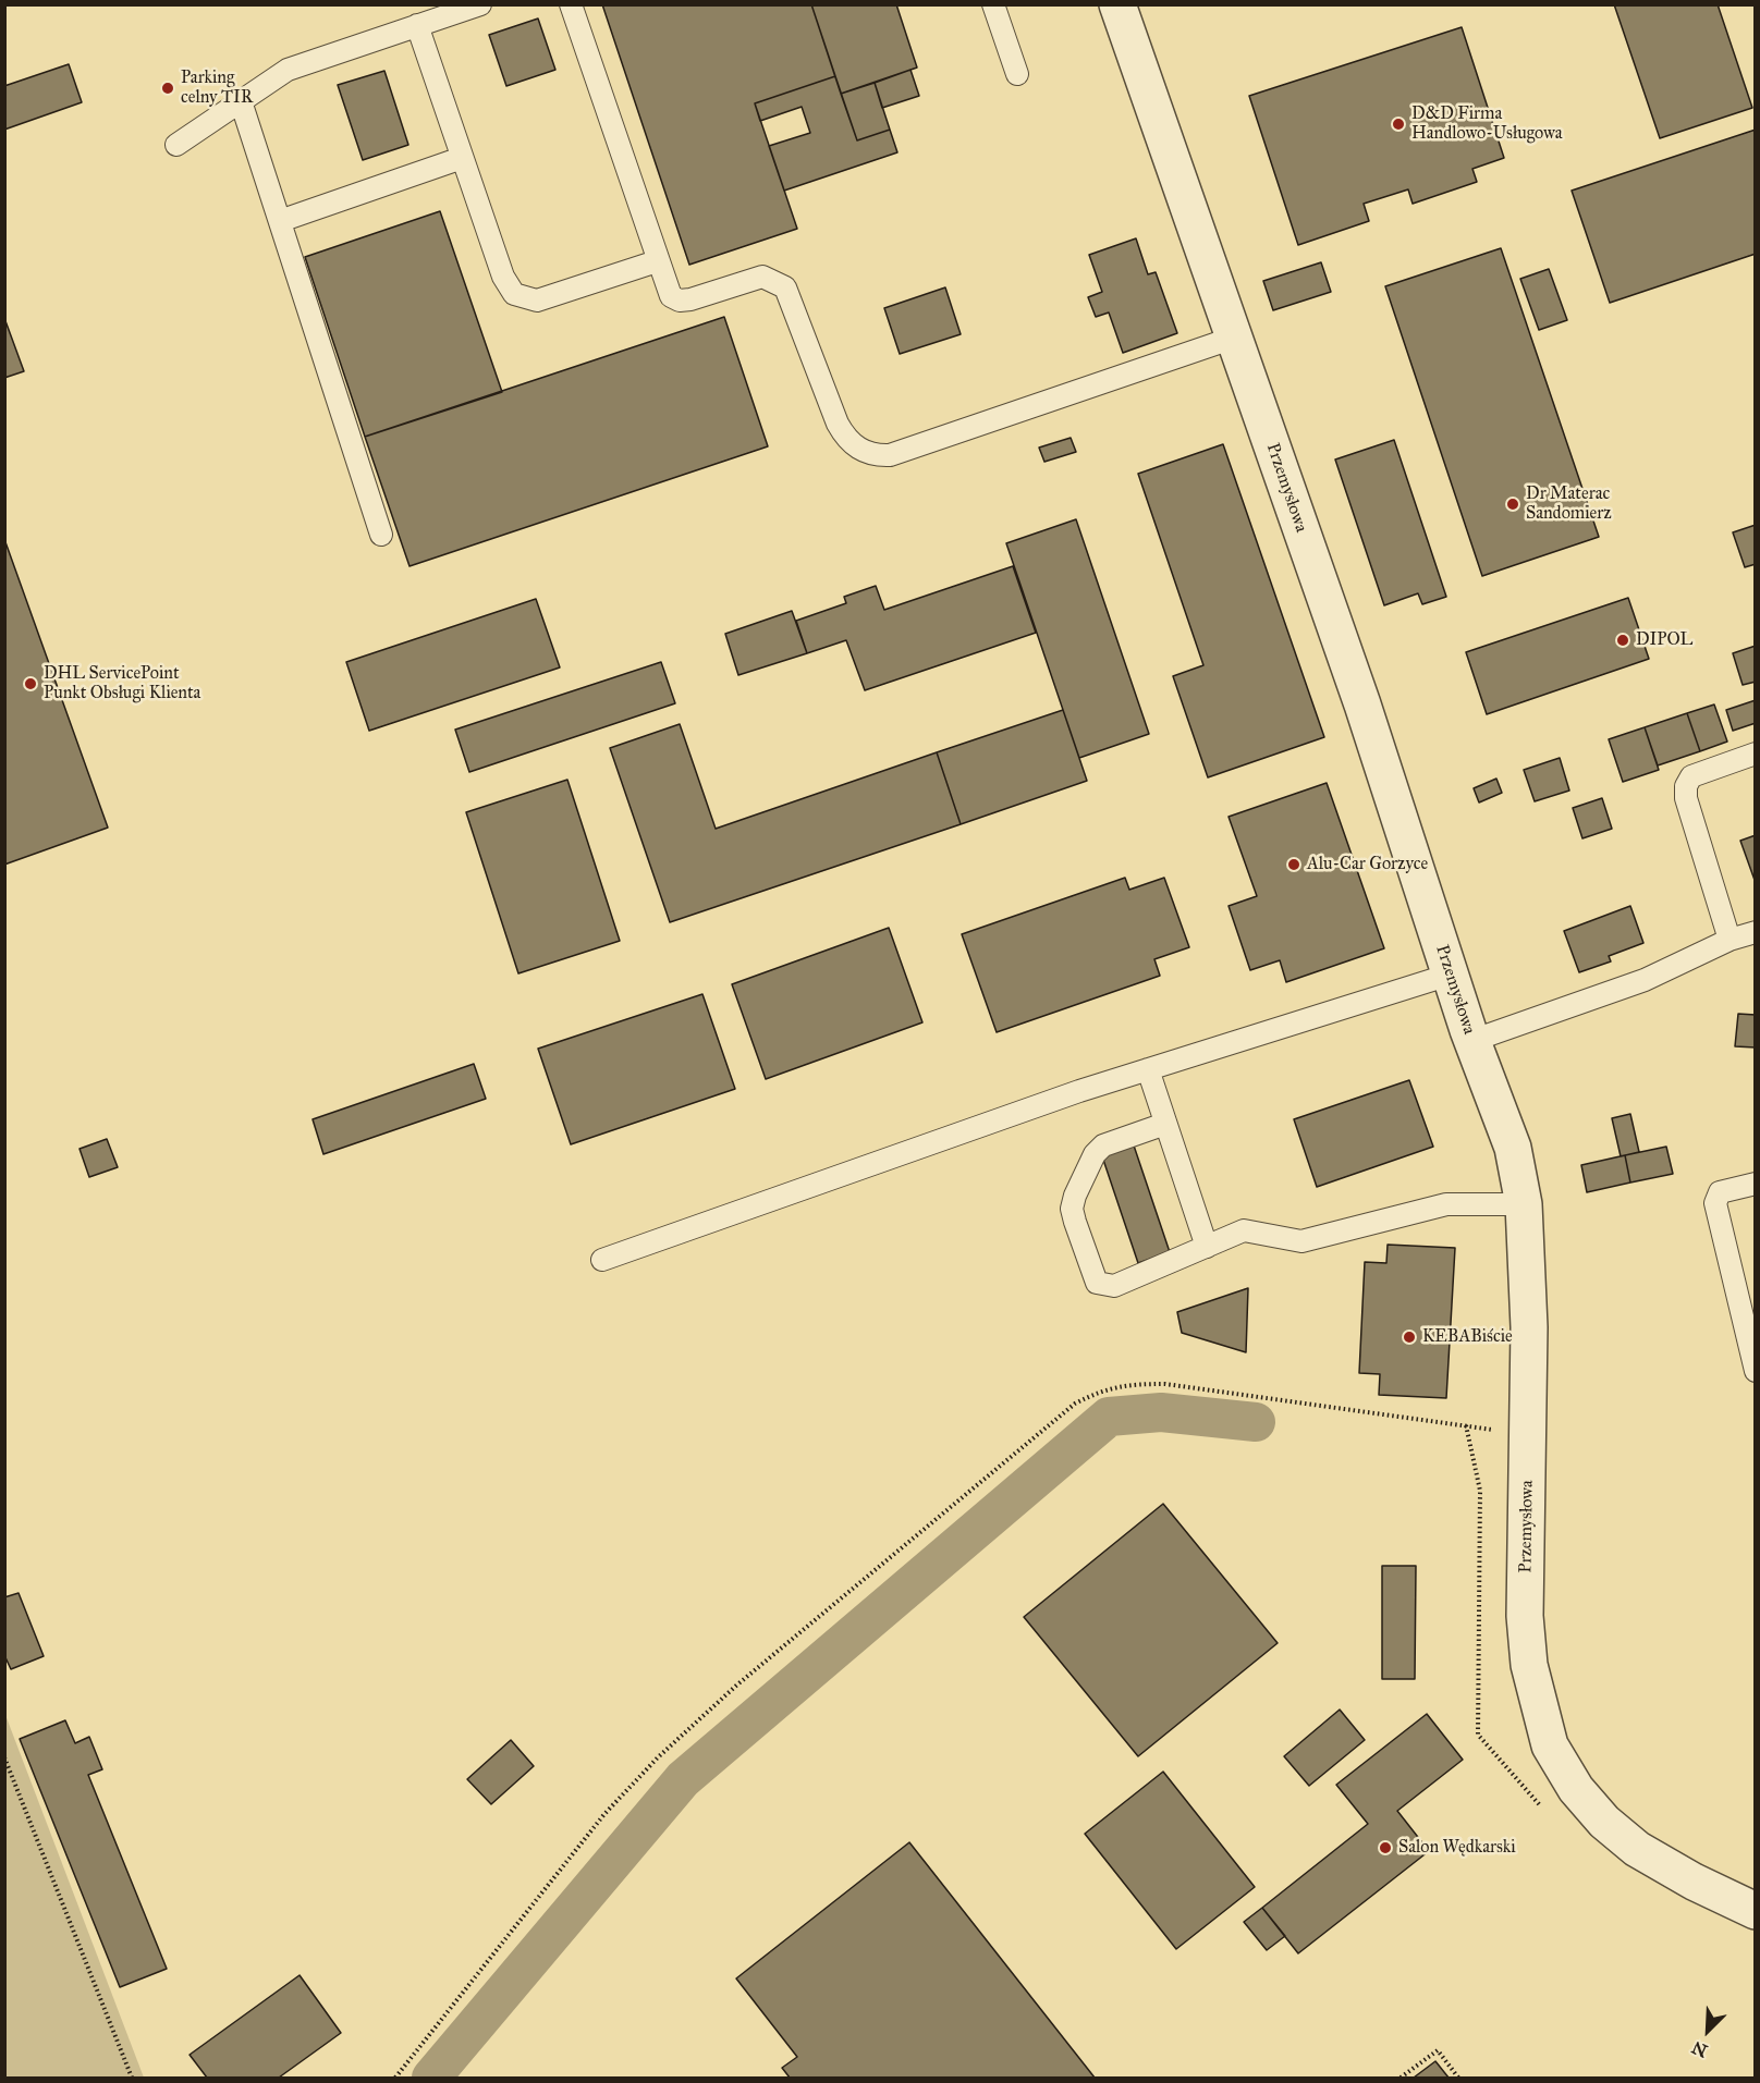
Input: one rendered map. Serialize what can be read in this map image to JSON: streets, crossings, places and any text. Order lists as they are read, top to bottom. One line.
{"streets":{"street":["Przemysłowa"]},"places":["Parking celny TIR","D&D Firma Handlowo-Usługowa","Dr Materac Sandomierz","DIPOL","DHL ServicePoint Punkt Obsługi Klienta","Alu-Car Gorzyce","KEBABiście","Salon Wędkarski"],"north":"bottom left"}
